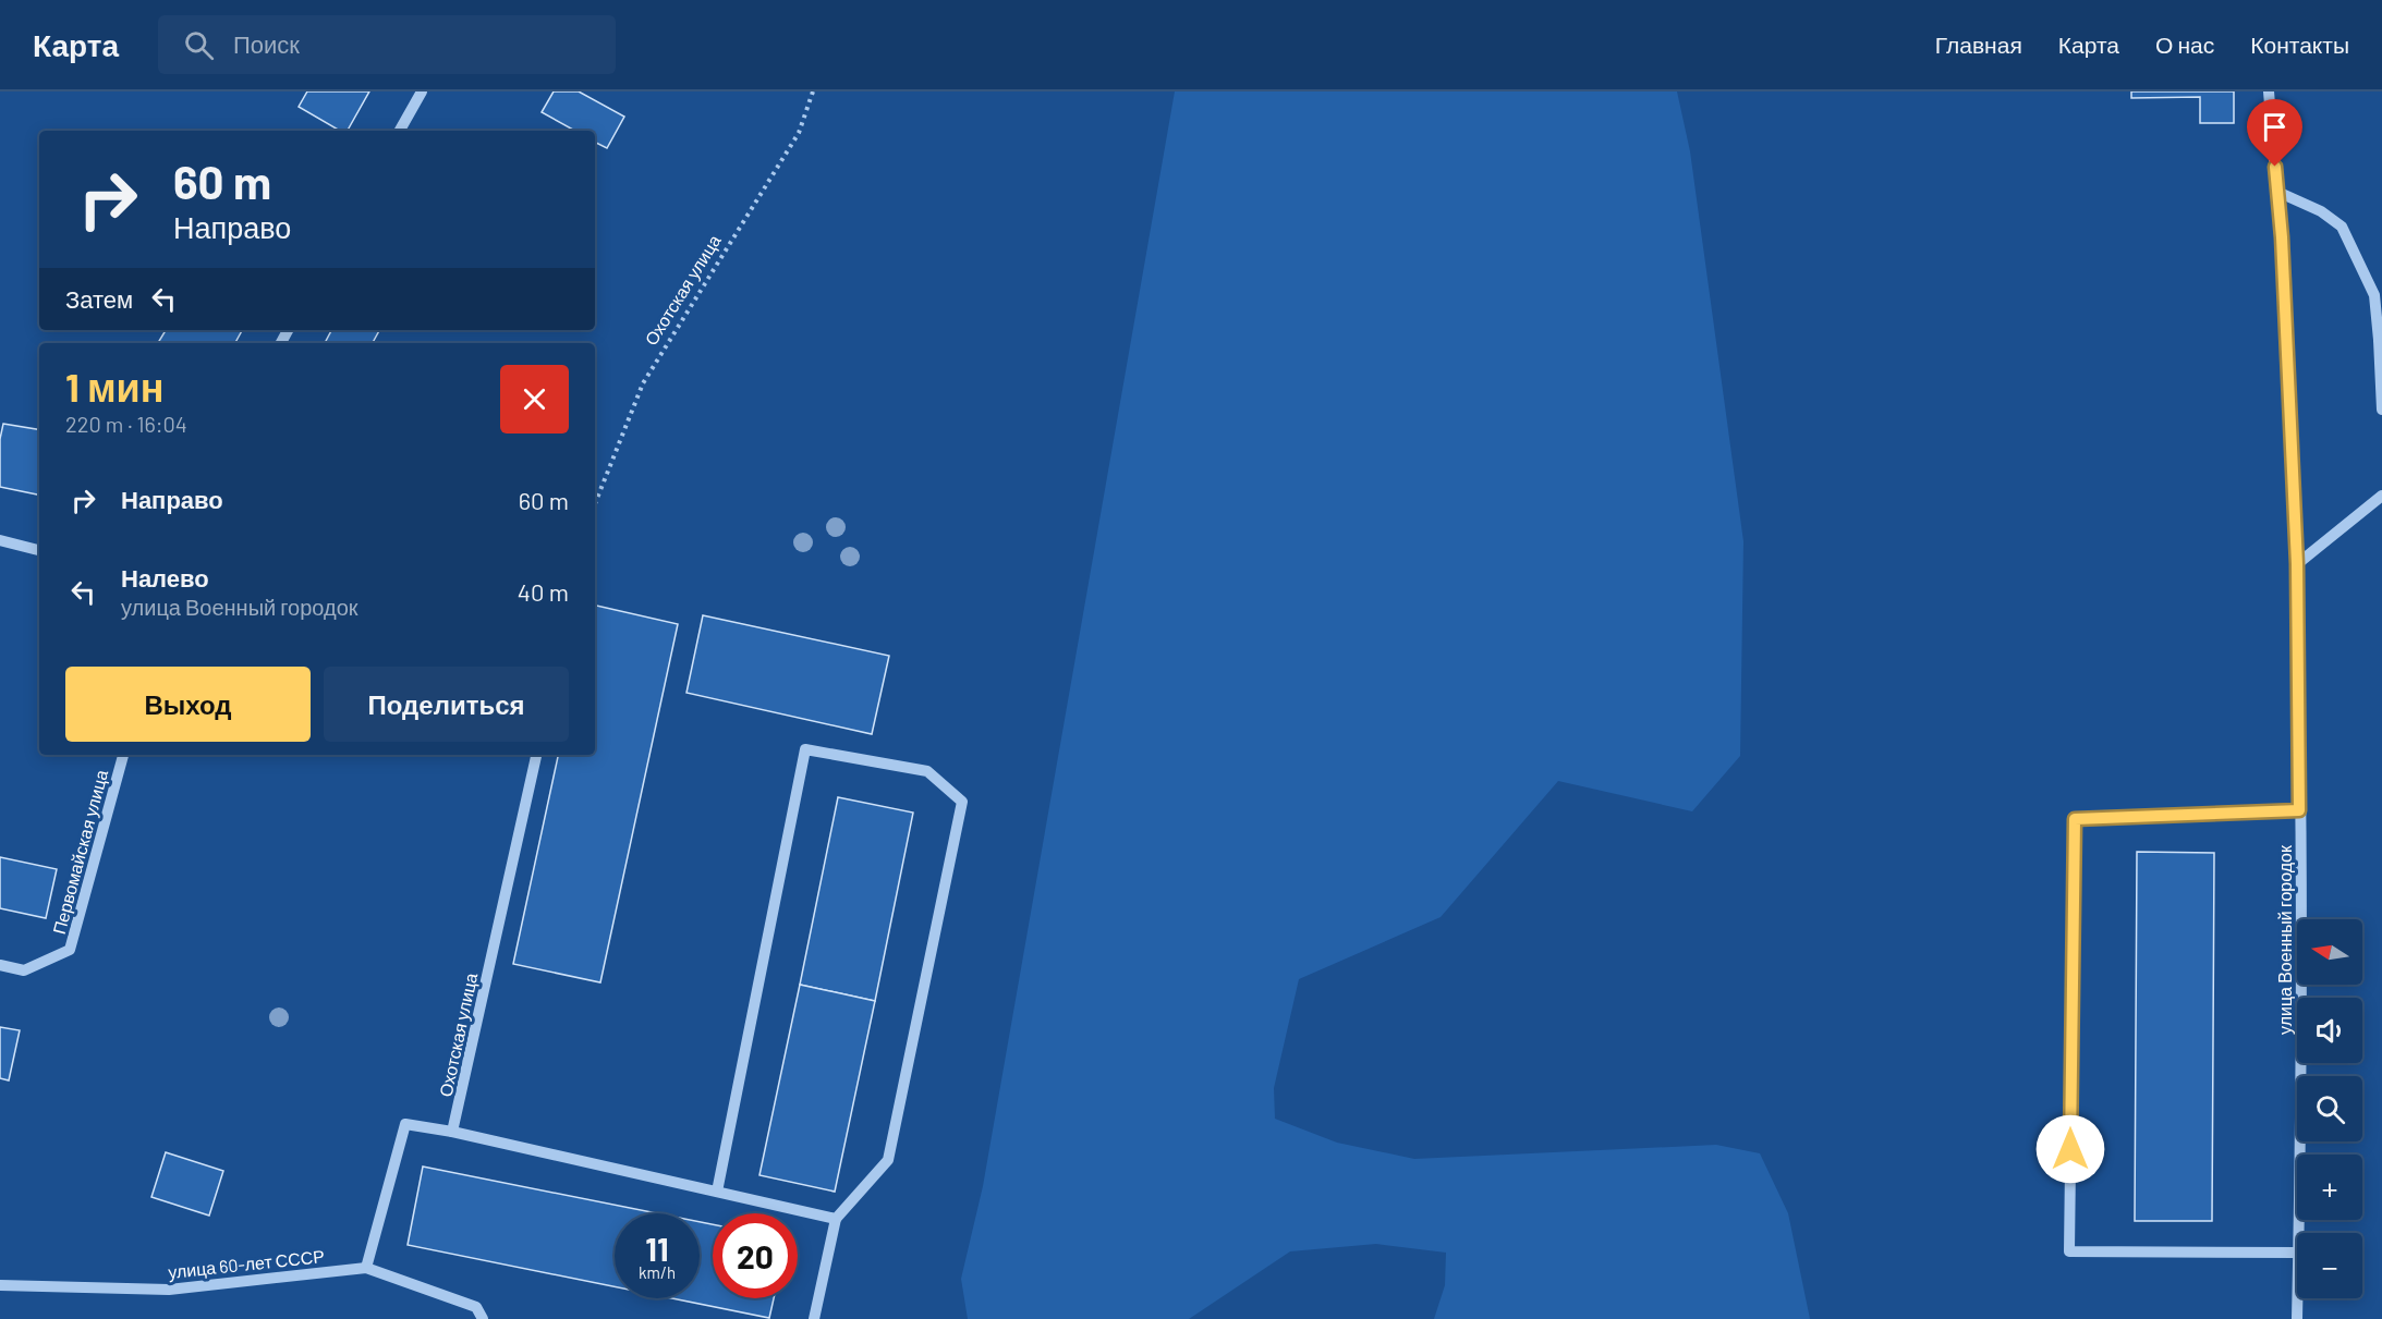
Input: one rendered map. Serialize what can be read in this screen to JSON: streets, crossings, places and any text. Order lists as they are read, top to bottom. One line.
{"streets":{"street":["Охотская улица","Первомайская улица","улица Военный городок","улица 60-лет СССР"]},"north":"left","page":{"header":"Карта","search":"Поиск","nav":["Главная","Карта","О нас","Контакты"],"turn":["60 m","Направо"],"then":"Затем","heading":["1 мин","220 m · 16:04"],"list":[{"name":"Направо","value":"60 m"},{"name":"Налево","note":"улица Военный городок","value":"40 m"}],"buttons":["Выход","Поделиться"],"map_buttons":["+","−"],"speed":"11 km/h","limit":"20"}}
